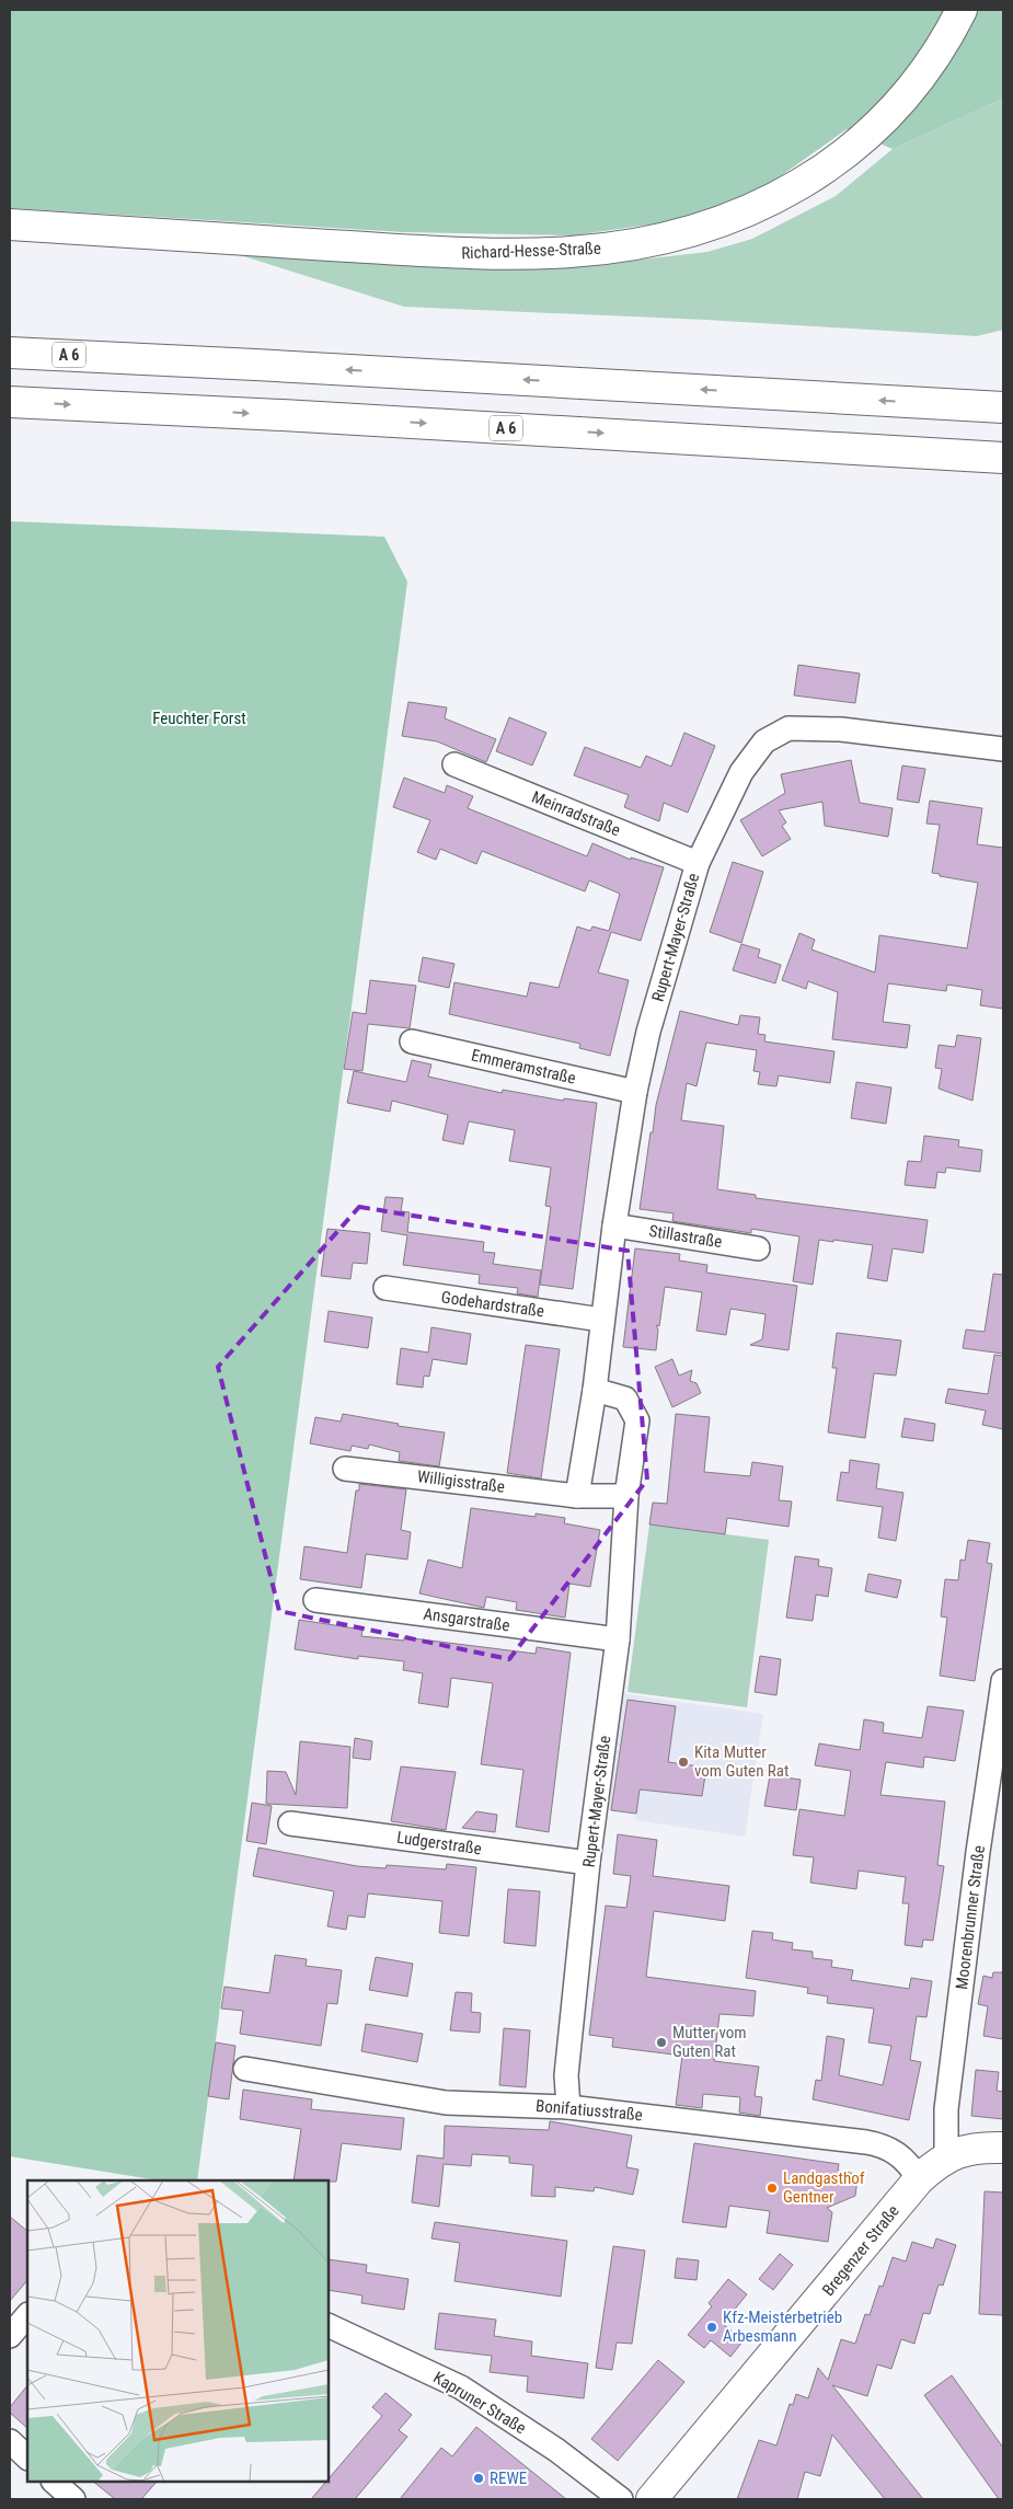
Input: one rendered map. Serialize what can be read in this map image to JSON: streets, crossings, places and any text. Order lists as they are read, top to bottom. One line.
{"streets":{"main road":["Richard-Hesse-Straße","A 6","Bregenzer Straße"],"street":["Meinradstraße","Rupert-Mayer-Straße","Emmeramstraße","Stillastraße","Godehardstraße","Willigisstraße","Ansgarstraße","Ludgerstraße","Moorenbrunner Straße","Bonifatiusstraße","Kapruner Straße"]},"crossings":[["Meinradstraße","Rupert-Mayer-Straße"],["Rupert-Mayer-Straße","Emmeramstraße"],["Rupert-Mayer-Straße","Stillastraße"],["Rupert-Mayer-Straße","Godehardstraße"],["Rupert-Mayer-Straße","Willigisstraße"],["Rupert-Mayer-Straße","Ansgarstraße"],["Rupert-Mayer-Straße","Ludgerstraße"],["Rupert-Mayer-Straße","Bonifatiusstraße"],["Moorenbrunner Straße","Bregenzer Straße"],["Bonifatiusstraße","Bregenzer Straße"]],"parks":["Feuchter Forst"],"places":["Kita Mutter vom Guten Rat","Mutter vom Guten Rat","Landgasthof Gentner","Kfz-Meisterbetrieb Arbesmann","REWE"]}
